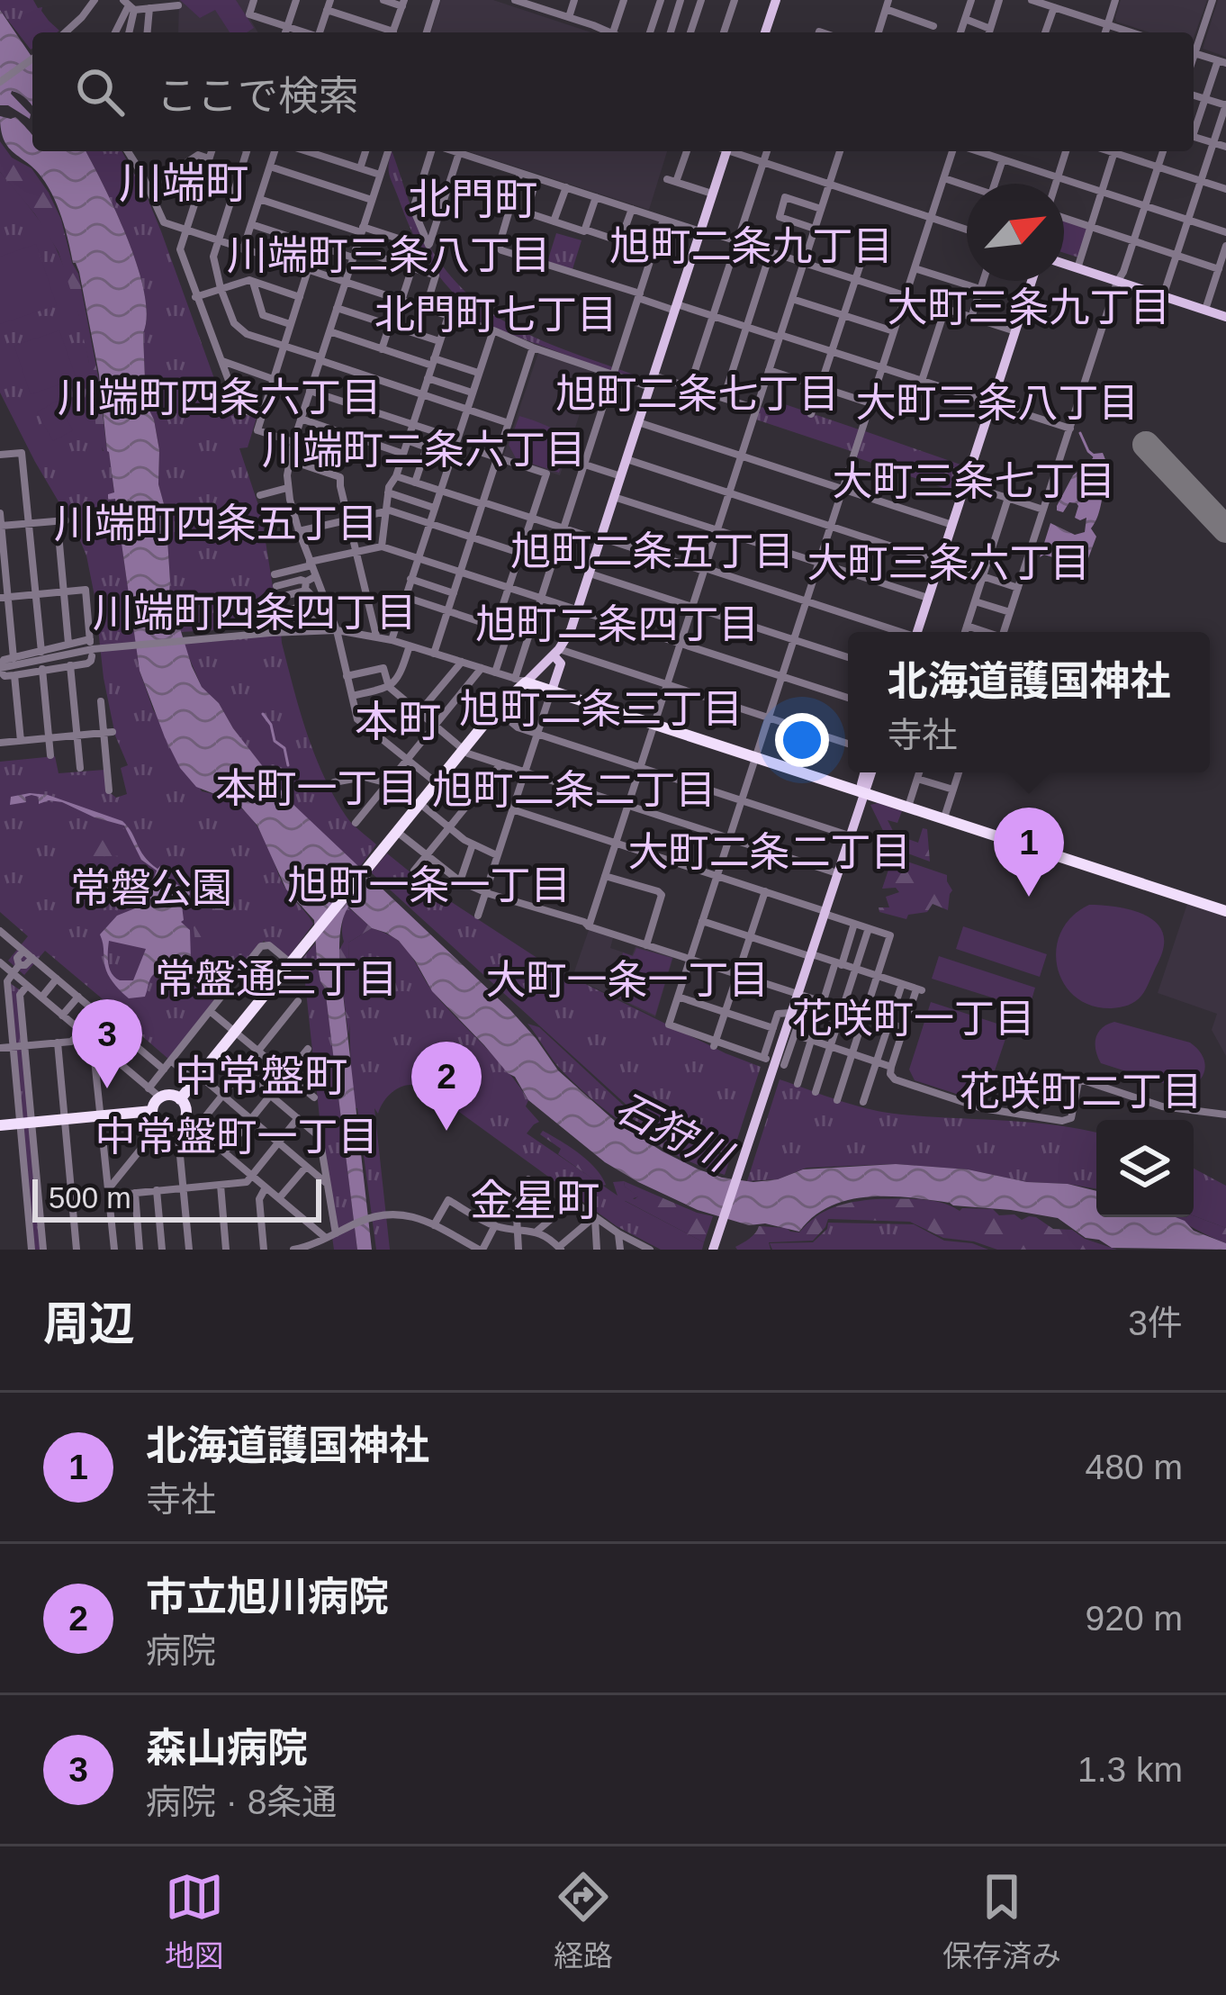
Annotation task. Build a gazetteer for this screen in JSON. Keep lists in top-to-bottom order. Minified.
{"districts":["川端町","北門町","旭町二条九丁目","川端町三条八丁目","大町三条九丁目","北門町七丁目","旭町二条七丁目","川端町四条六丁目","大町三条八丁目","川端町二条六丁目","大町三条七丁目","川端町四条五丁目","旭町二条五丁目","大町三条六丁目","川端町四条四丁目","旭町二条四丁目","旭町二条三丁目","本町","本町一丁目","旭町二条二丁目","大町二条二丁目","旭町一条一丁目","常磐公園","常盤通三丁目","大町一条一丁目","花咲町一丁目","中常盤町","花咲町二丁目","中常盤町一丁目","金星町"],"water":["石狩川"],"scale_bar":"500 m","north":"top right","page":{"search":"ここで検索","popup":["北海道護国神社","寺社"],"pins":["1","3","2"],"scale":"500 m","heading":["周辺","3件"],"list":[{"mark":"1","name":"北海道護国神社","note":"寺社","value":"480 m"},{"mark":"2","name":"市立旭川病院","note":"病院","value":"920 m"},{"mark":"3","name":"森山病院","note":"病院 · 8条通","value":"1.3 km"}],"nav":["地図","経路","保存済み"]}}
